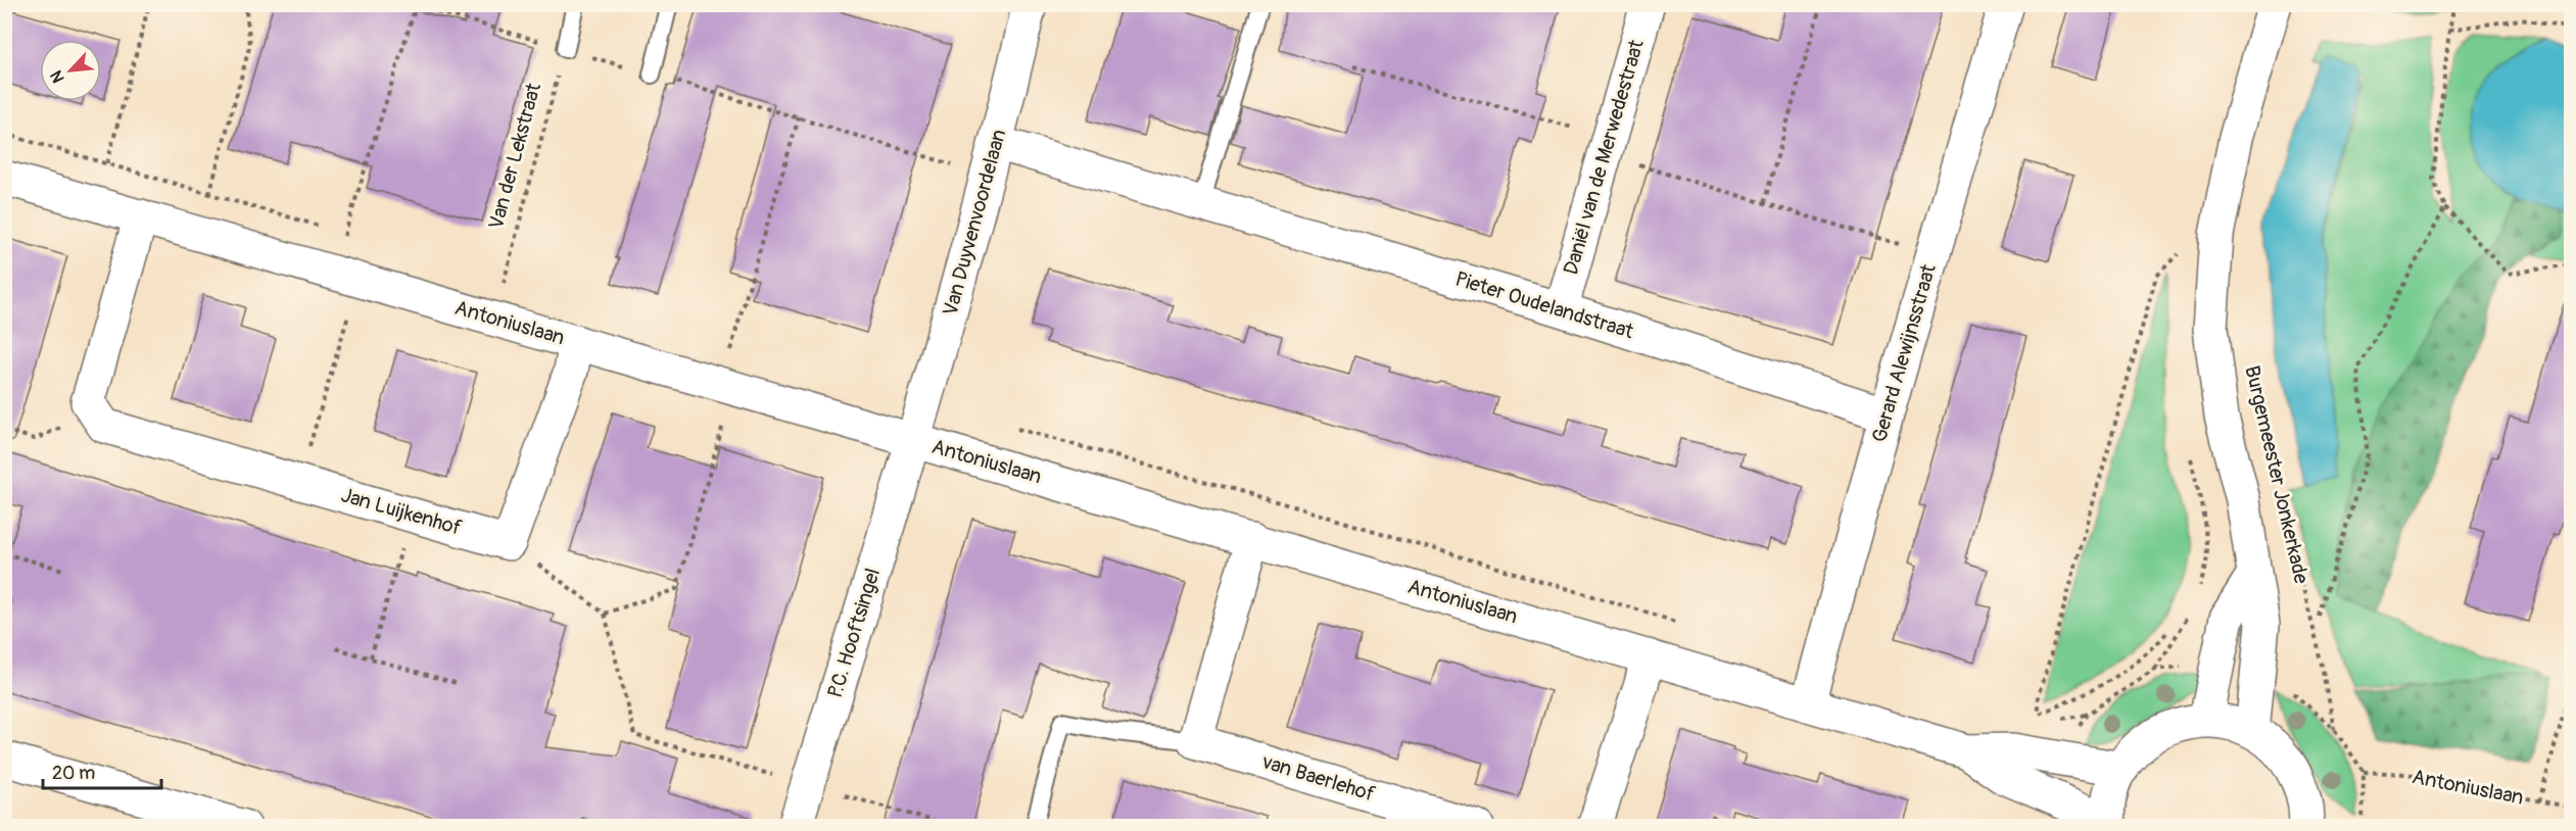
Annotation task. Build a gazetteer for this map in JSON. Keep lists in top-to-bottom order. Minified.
{"streets":{"street":["Daniël van de Merwedestraat","Van Duyvenvoordelaan","Pieter Oudelandstraat","Antoniuslaan","Gerard Alewijnsstraat","Burgemeester Jonkerkade","Jan Luijkenhof","P.C. Hooftsingel","van Baerlehof"],"path":["Van der Lekstraat"]},"crossings":[["Van der Lekstraat","Antoniuslaan"],["Daniël van de Merwedestraat","Pieter Oudelandstraat"],["Van Duyvenvoordelaan","Pieter Oudelandstraat"],["Van Duyvenvoordelaan","Antoniuslaan"],["Van Duyvenvoordelaan","P.C. Hooftsingel"],["Pieter Oudelandstraat","Gerard Alewijnsstraat"],["Antoniuslaan","Gerard Alewijnsstraat"],["Antoniuslaan","P.C. Hooftsingel"]],"scale_bar":"20 m","north":"bottom left"}
